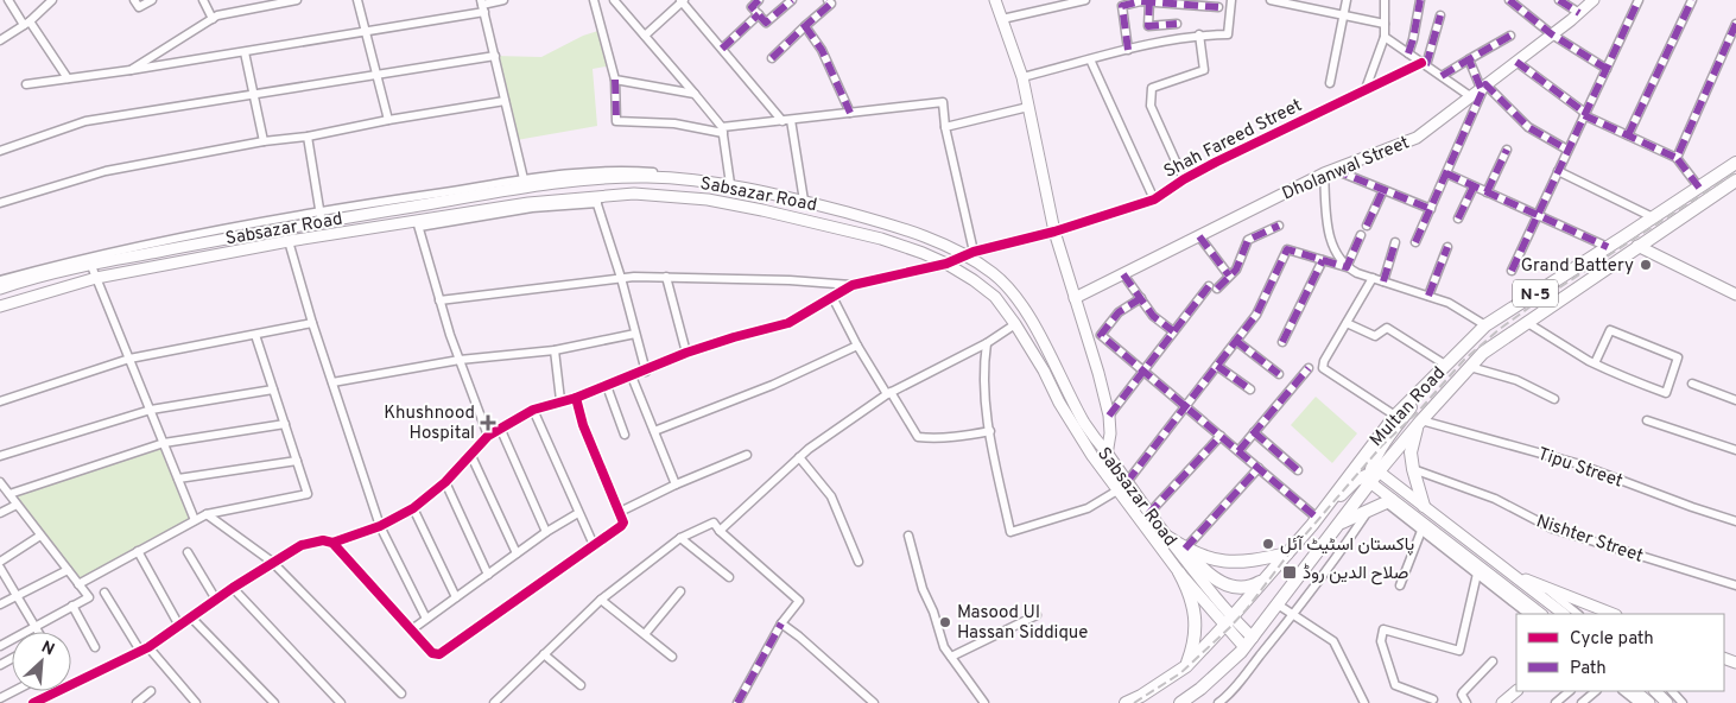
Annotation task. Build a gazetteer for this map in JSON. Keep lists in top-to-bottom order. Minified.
{"streets":{"main road":["Dholanwal Street","Sabsazar Road","N-5","Multan Road"],"street":["Shah Fareed Street","Tipu Street","Nishter Street"]},"crossings":[["Shah Fareed Street","Sabsazar Road"],["Sabsazar Road","Multan Road"],["Multan Road","Tipu Street"]],"places":{"other":["Grand Battery","پاکستان اسٹیٹ آئل","Masood Ul Hassan Siddique"],"health":["Khushnood Hospital"],"transit":["صلاح الدین روڈ"]},"legend":["Cycle path","Path"],"north":"top right"}
